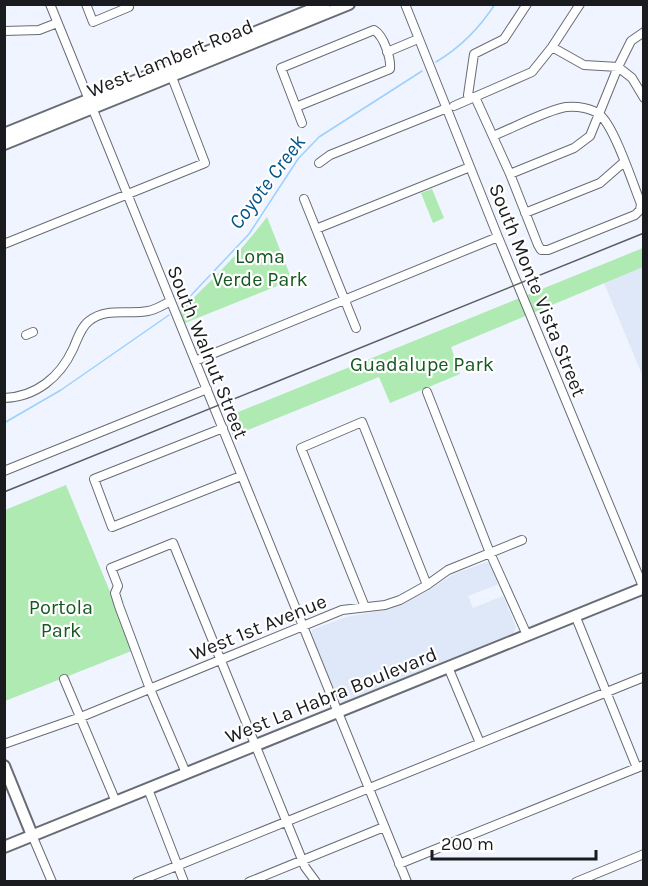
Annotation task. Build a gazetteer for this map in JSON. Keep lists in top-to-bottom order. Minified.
{"streets":{"main road":["West Lambert Road","West La Habra Boulevard"],"street":["South Monte Vista Street","South Walnut Street","West 1st Avenue"]},"crossings":[["West Lambert Road","South Walnut Street"],["South Monte Vista Street","West La Habra Boulevard"],["South Walnut Street","West 1st Avenue"],["South Walnut Street","West La Habra Boulevard"]],"water":["Coyote Creek"],"parks":["Loma Verde Park","Guadalupe Park","Portola Park"],"scale_bar":"200 m"}
